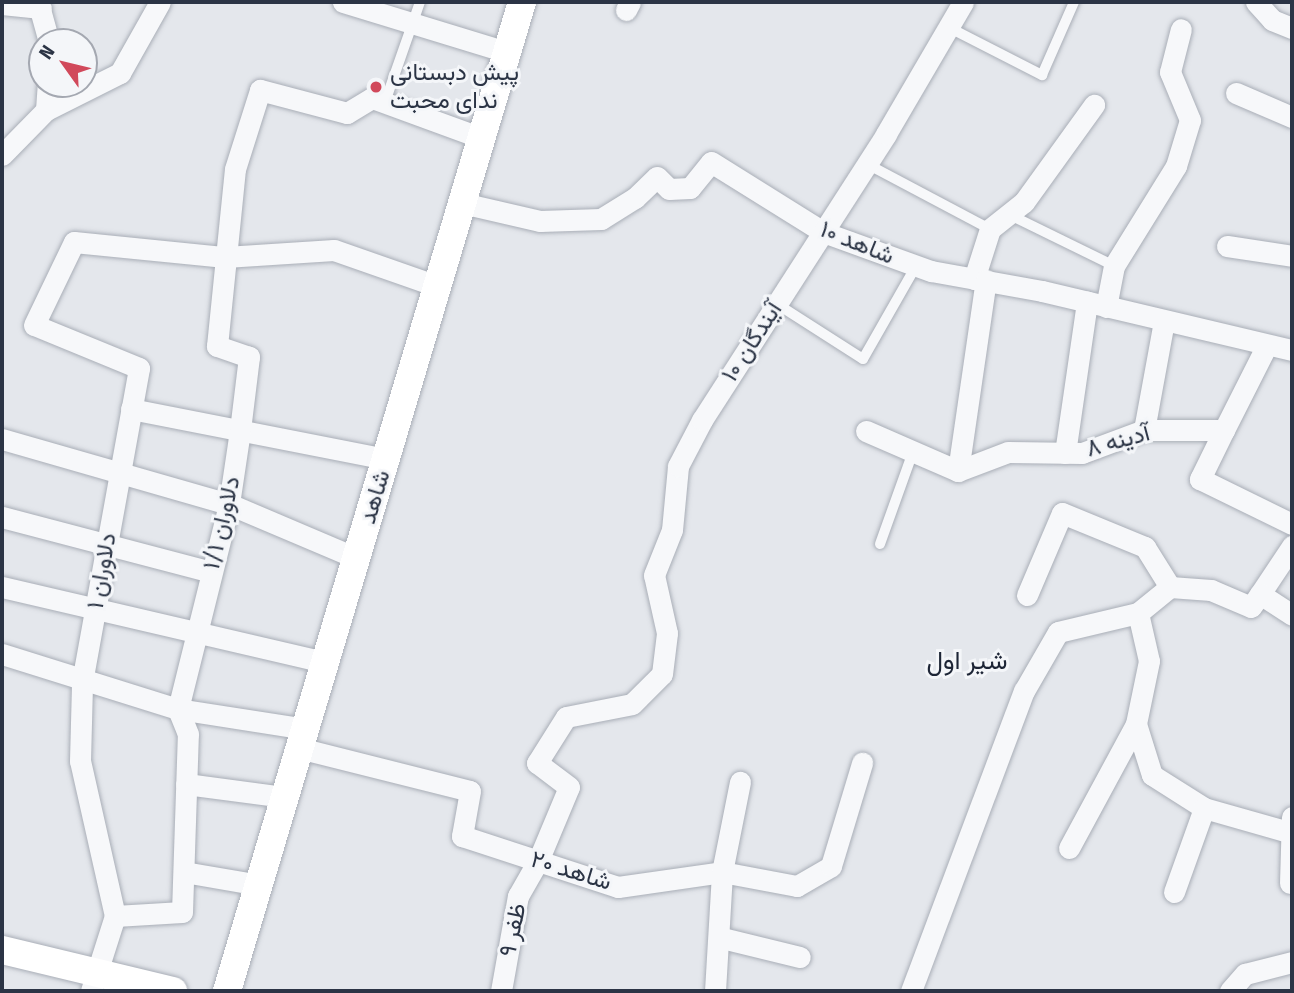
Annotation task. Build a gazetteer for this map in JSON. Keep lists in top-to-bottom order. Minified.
{"streets":{"main road":["شاهد"],"street":["شاهد ۱۰","آیندگان ۱۰","آدینه ۸","دلاوران ۱/۱","دلاوران ۱","شاهد ۲۰","ظفر ۹"]},"crossings":[["شاهد ۱۰","آیندگان ۱۰"],["شاهد ۱۰","شاهد"],["آیندگان ۱۰","ظفر ۹"],["شاهد","شاهد ۲۰"],["دلاوران ۱/۱","دلاوران ۱"],["شاهد ۲۰","ظفر ۹"]],"districts":["شیر اول"],"places":["پیش دبستانی ندای محبت"],"north":"top left"}
